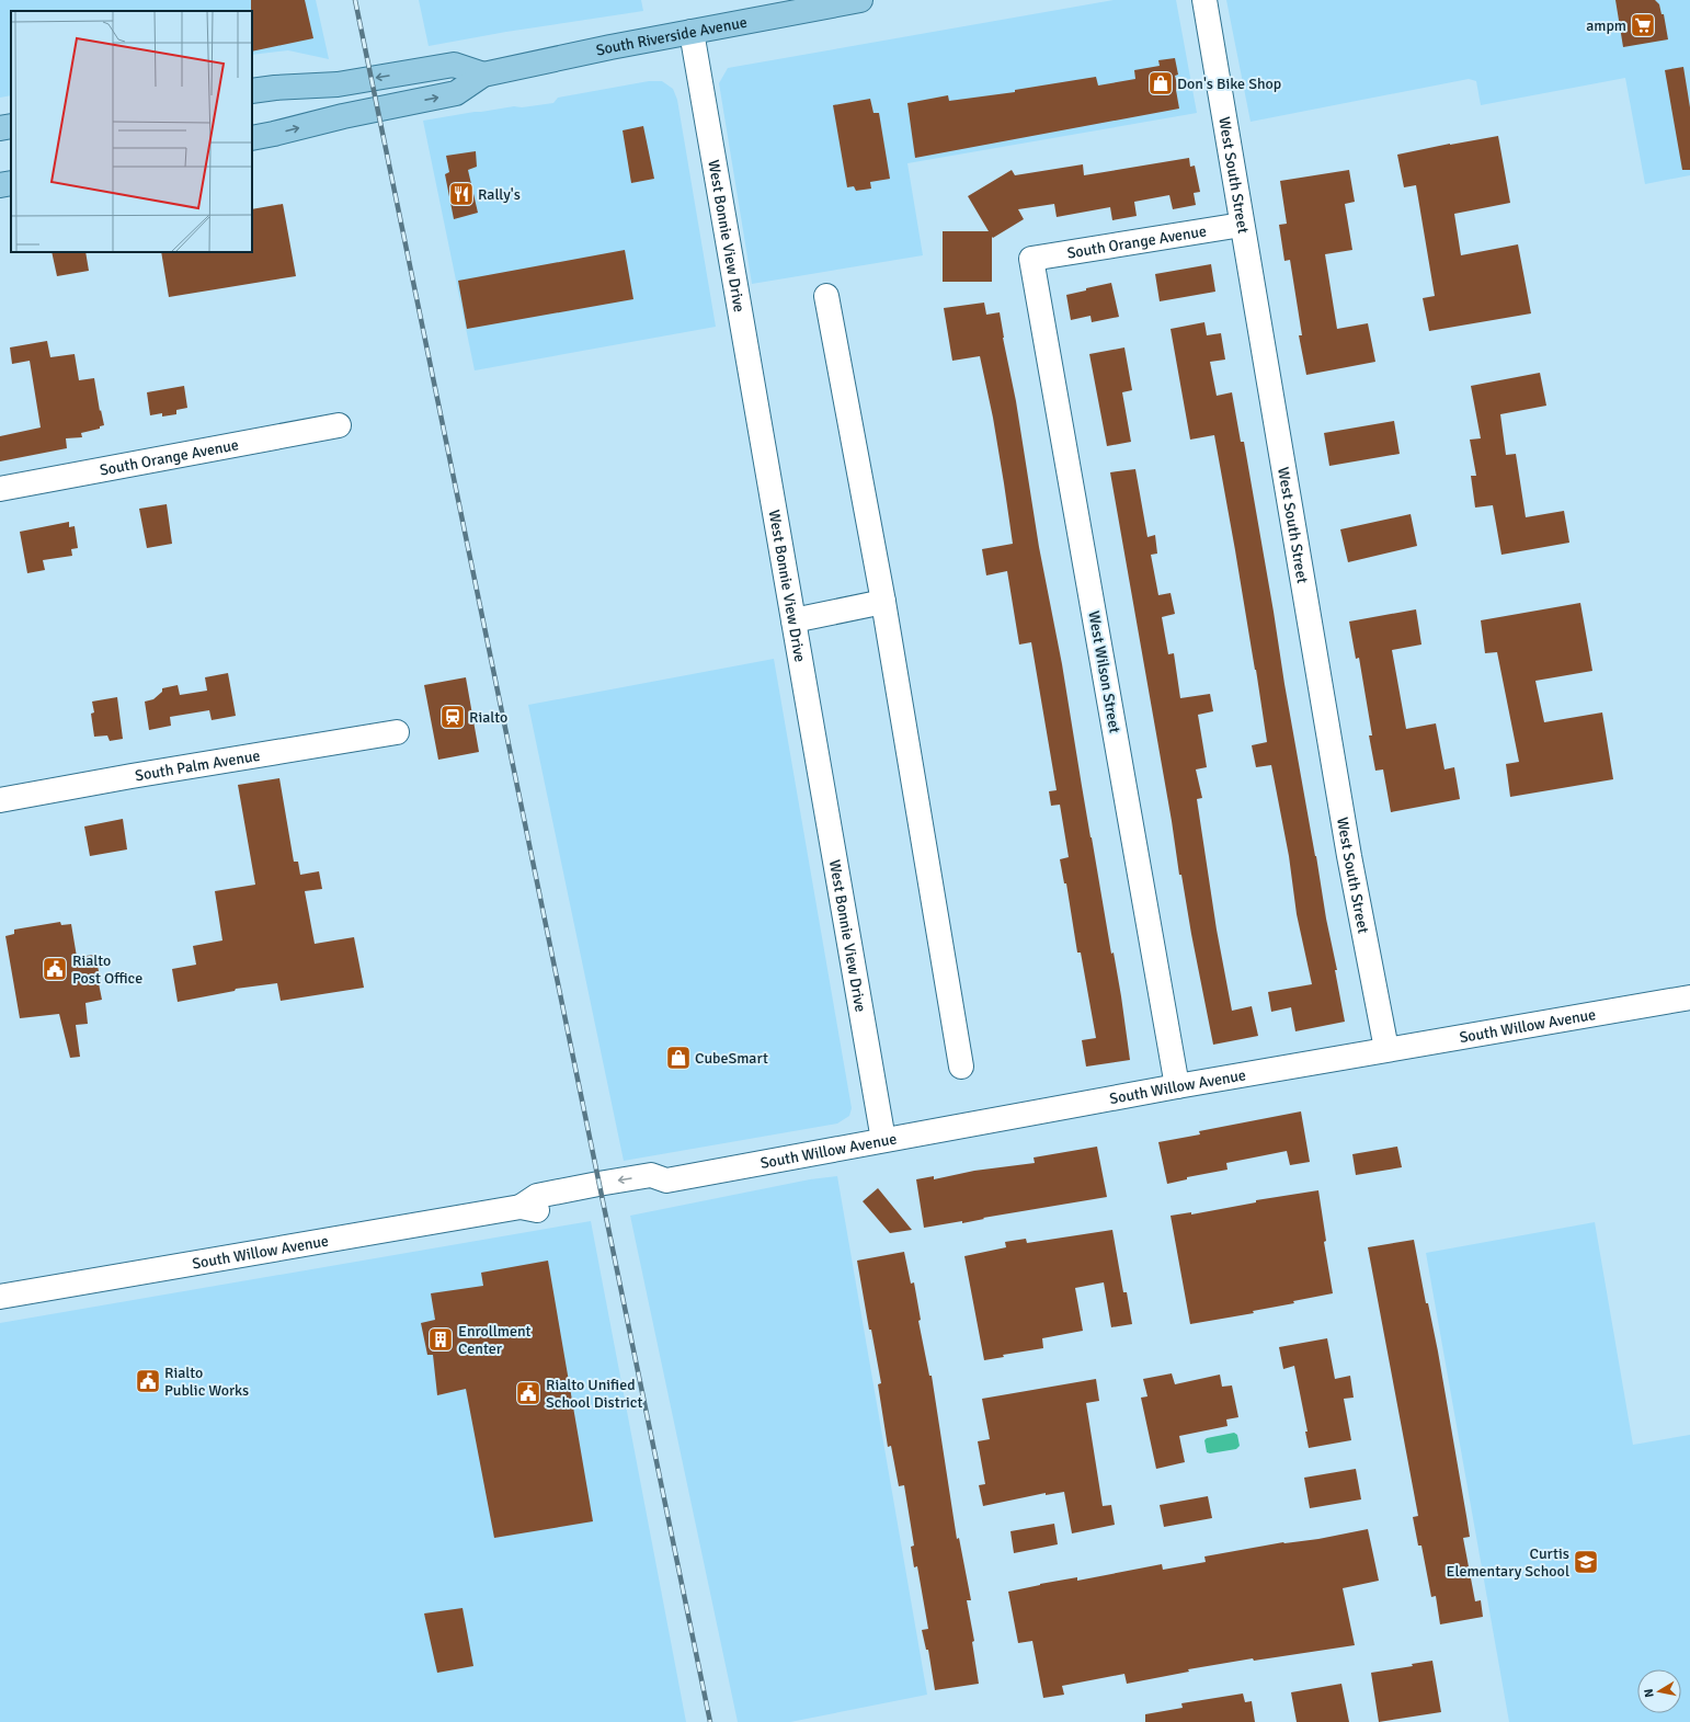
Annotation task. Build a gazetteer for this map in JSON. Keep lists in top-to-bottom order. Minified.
{"streets":{"main road":["South Riverside Avenue"],"street":["West South Street","West Bonnie View Drive","South Orange Avenue","West Wilson Street","South Palm Avenue","South Willow Avenue"]},"crossings":[["South Riverside Avenue","West Bonnie View Drive"],["West South Street","South Orange Avenue"],["West South Street","South Willow Avenue"],["West Bonnie View Drive","South Willow Avenue"],["South Orange Avenue","West Wilson Street"],["West Wilson Street","South Willow Avenue"]],"places":{"supermarket":["ampm"],"shop":["Don's Bike Shop","CubeSmart"],"restaurant":["Rally's"],"station":["Rialto"],"public building":["Rialto Post Office","Rialto Public Works","Rialto Unified School District"],"building":["Enrollment Center"],"school or university":["Curtis Elementary School"]},"north":"left"}
